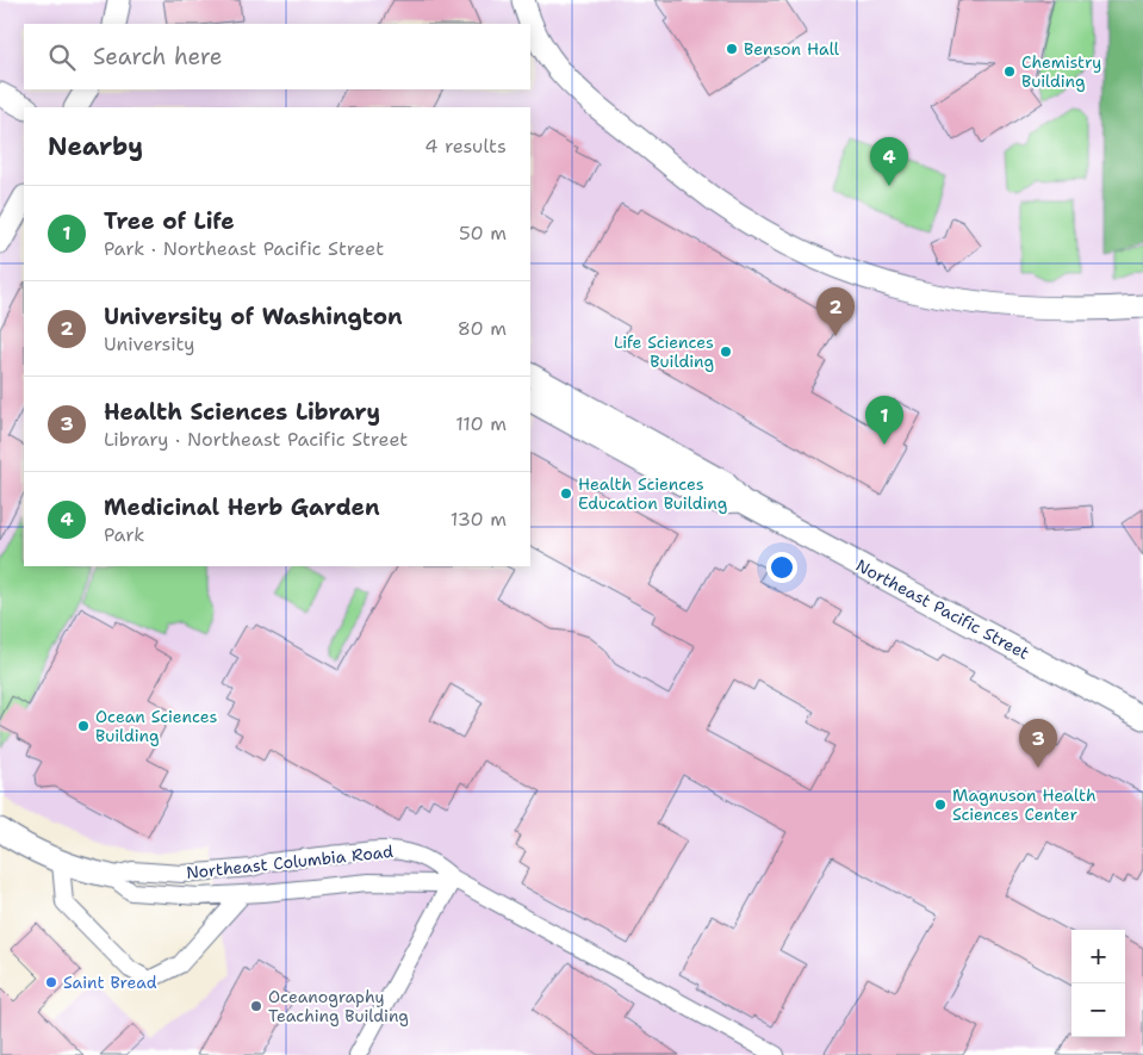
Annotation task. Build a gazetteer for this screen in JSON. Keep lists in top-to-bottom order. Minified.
{"streets":{"main road":["Northeast Pacific Street"],"street":["Northeast Columbia Road"]},"places":["Benson Hall","Chemistry Building","Life Sciences Building","Health Sciences Education Building","Ocean Sciences Building","Magnuson Health Sciences Center","Saint Bread","Oceanography Teaching Building"],"page":{"search":"Search here","heading":["Nearby","4 results"],"pins":["4","2","1","3"],"list":[{"mark":"1","name":"Tree of Life","note":"Park · Northeast Pacific Street","value":"50 m"},{"mark":"2","name":"University of Washington","note":"University","value":"80 m"},{"mark":"3","name":"Health Sciences Library","note":"Library · Northeast Pacific Street","value":"110 m"},{"mark":"4","name":"Medicinal Herb Garden","note":"Park","value":"130 m"}],"map_buttons":["+","−"]}}
